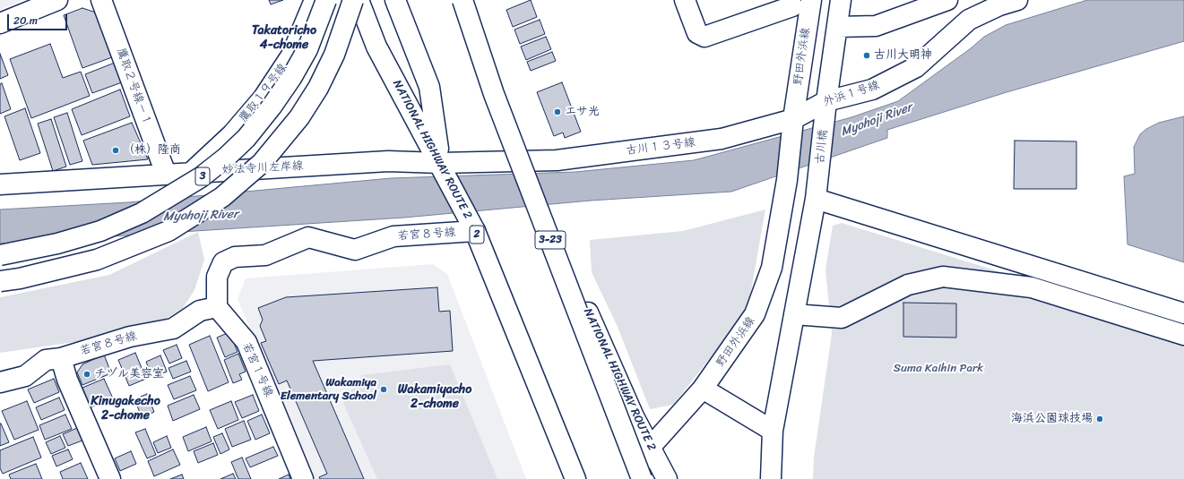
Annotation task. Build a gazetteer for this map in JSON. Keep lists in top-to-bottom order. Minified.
{"streets":{"main road":["野田外浜線","鷹取２号線－１","鷹取１９号線","外浜１号線","古川１３号線","古川橋","NATIONAL HIGHWAY ROUTE 2","妙法寺川左岸線","3","若宮８号線","2","3-23","若宮１号線"]},"crossings":[["野田外浜線","外浜１号線"],["野田外浜線","古川１３号線"],["野田外浜線","NATIONAL HIGHWAY ROUTE 2"],["鷹取２号線－１","妙法寺川左岸線"],["鷹取１９号線","妙法寺川左岸線"],["外浜１号線","古川１３号線"],["外浜１号線","古川橋"],["古川１３号線","NATIONAL HIGHWAY ROUTE 2"],["古川１３号線","妙法寺川左岸線"],["NATIONAL HIGHWAY ROUTE 2","妙法寺川左岸線"],["NATIONAL HIGHWAY ROUTE 2","若宮８号線"],["NATIONAL HIGHWAY ROUTE 2","3-23"],["若宮８号線","若宮１号線"]],"districts":["Takatoricho 4-chome","Wakamiyacho 2-chome","Kinugakecho 2-chome"],"water":["Myohoji River"],"parks":["Suma Kaihin Park"],"places":["古川大明神","エサ光","（株）隆商","チヅル美容室","Wakamiya Elementary School","海浜公園球技場"],"scale_bar":"20 m"}
